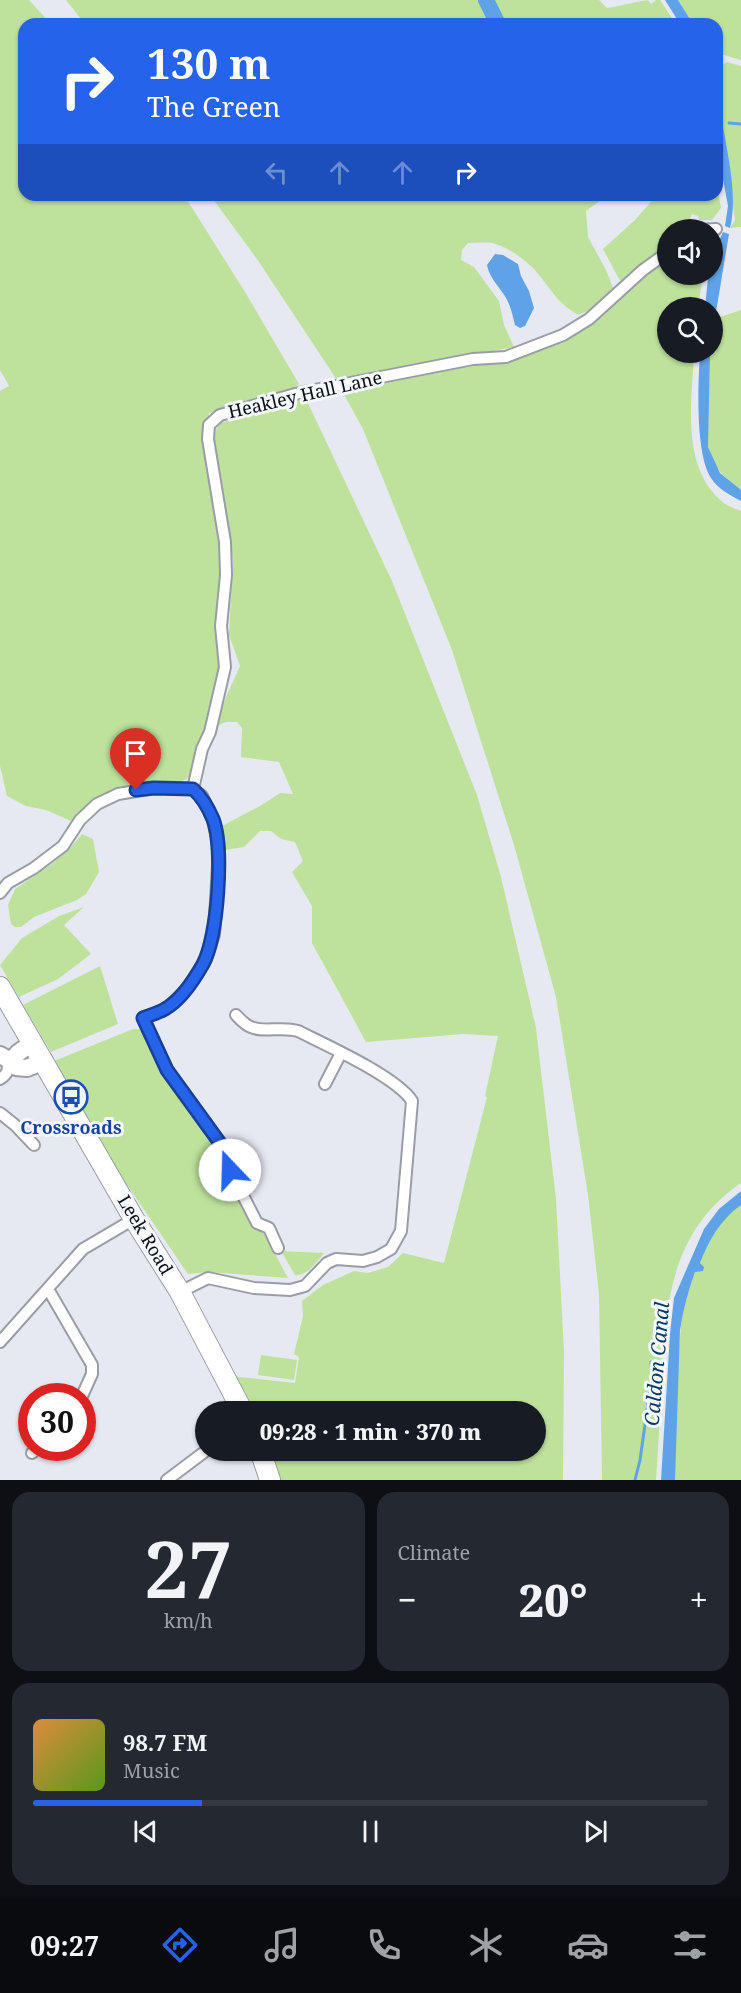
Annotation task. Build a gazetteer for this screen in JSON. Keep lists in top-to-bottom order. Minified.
{"streets":{"highway":["Leek Road"],"street":["Heakley Hall Lane"]},"water":["Caldon Canal"],"places":{"bus stop":["Crossroads"]},"page":{"turn":["130 m","The Green"],"limit":"30","trip":"09:28 · 1 min · 370 m","tile":[["27","km/h"],"Climate"],"heat":["−","20°","+"],"song":["98.7 FM","Music"],"tabs":"09:27"}}
